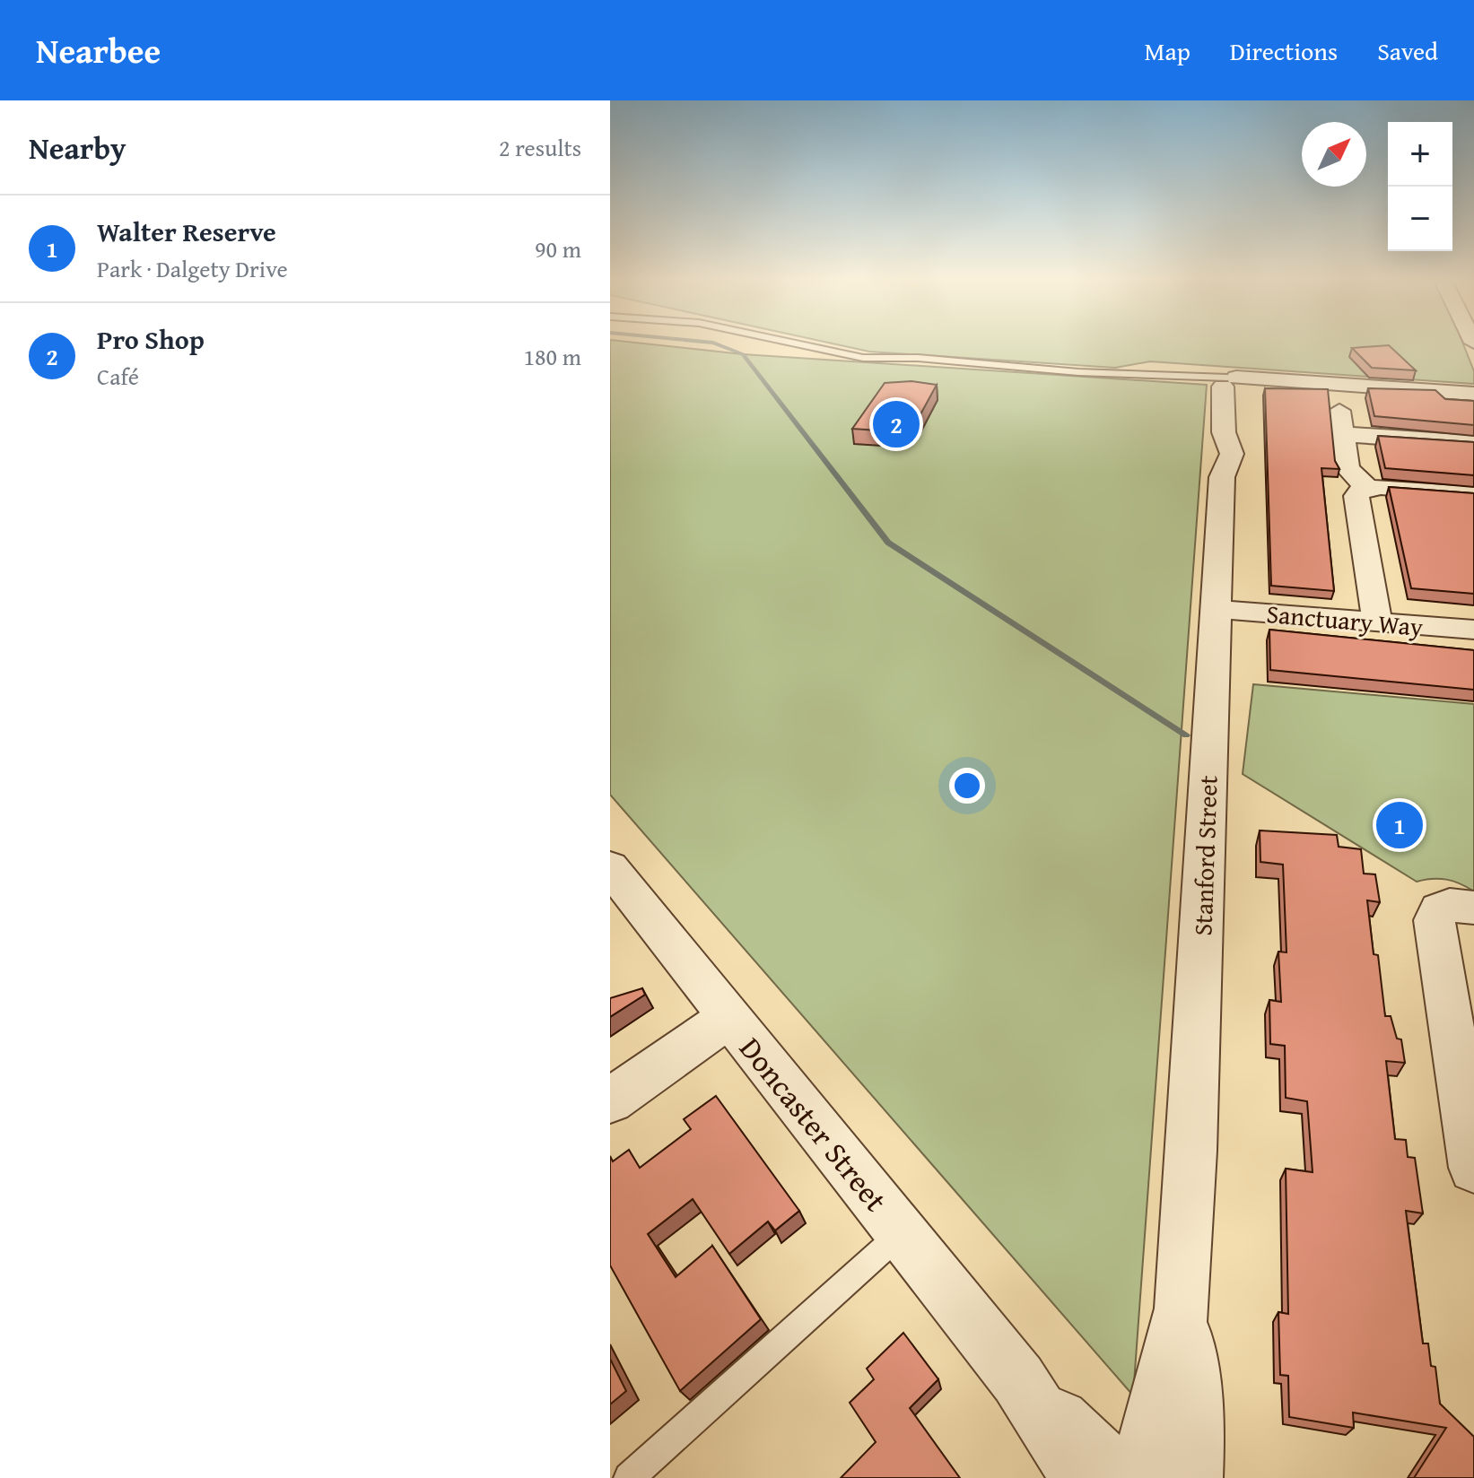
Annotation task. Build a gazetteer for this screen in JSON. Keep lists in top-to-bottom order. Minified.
{"streets":{"street":["Sanctuary Way","Stanford Street","Doncaster Street"]},"crossings":[["Sanctuary Way","Stanford Street"]],"north":"top right","page":{"header":"Nearbee","nav":["Map","Directions","Saved"],"heading":["Nearby","2 results"],"map_buttons":["+","−"],"list":[{"mark":"1","name":"Walter Reserve","note":"Park · Dalgety Drive","value":"90 m"},{"mark":"2","name":"Pro Shop","note":"Café","value":"180 m"}],"pins":["2","1"]}}
